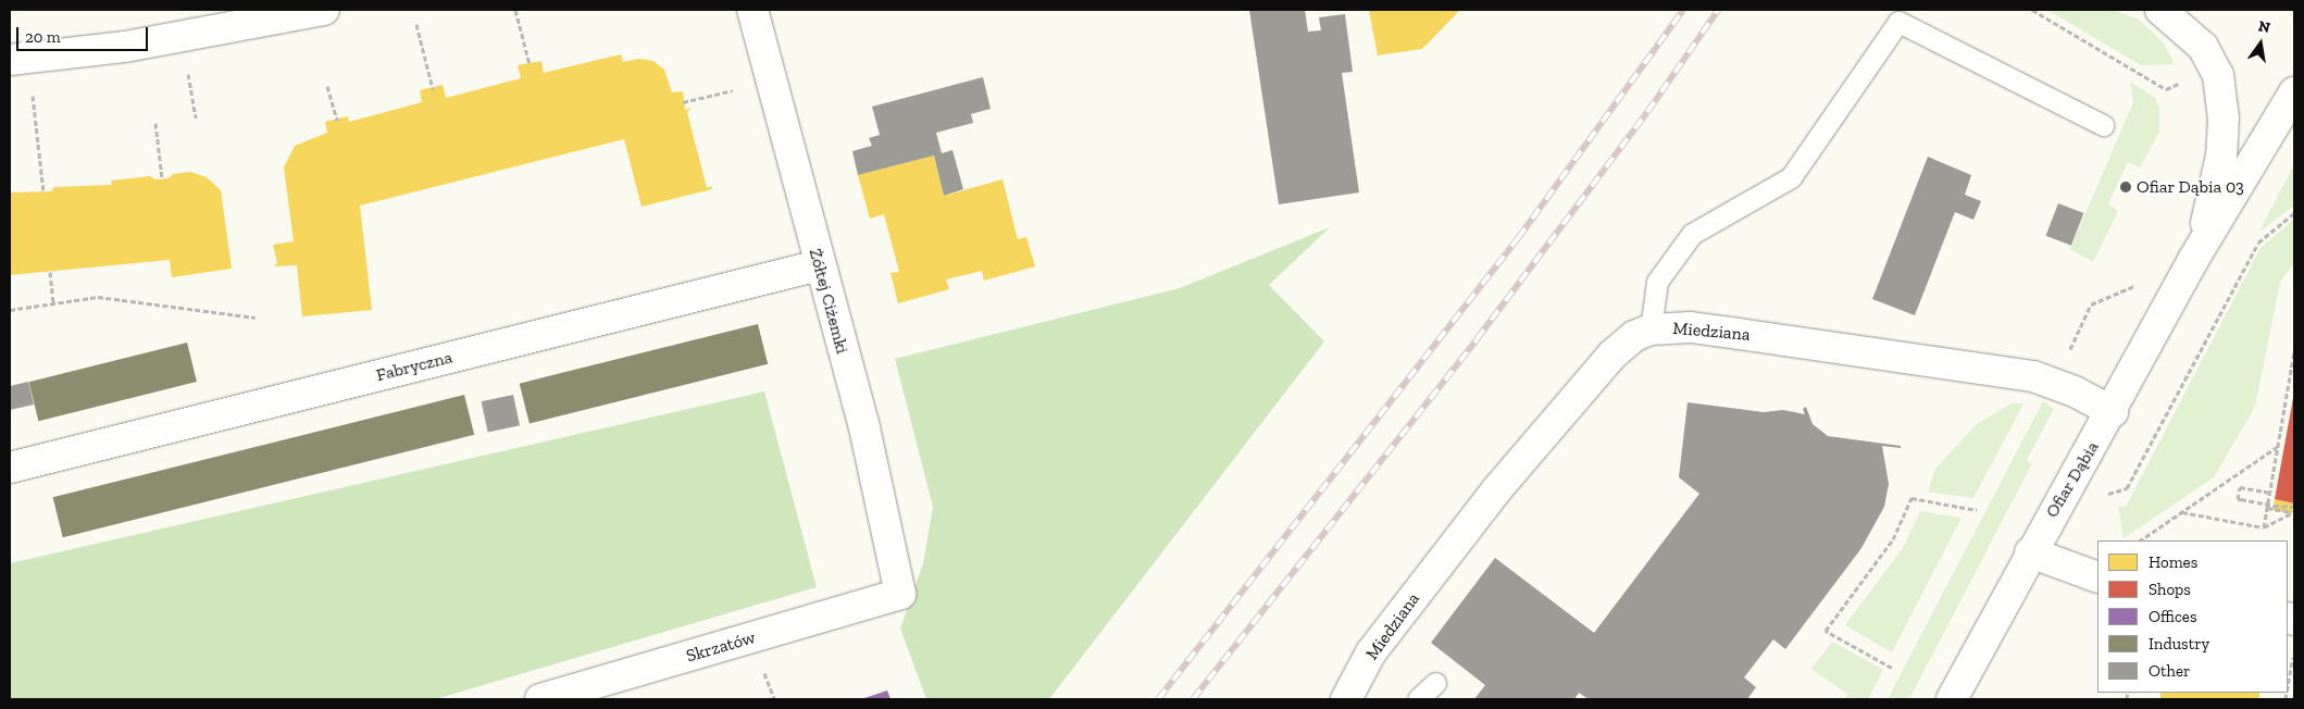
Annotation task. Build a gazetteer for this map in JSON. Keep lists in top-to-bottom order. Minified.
{"streets":{"street":["Żółtej Ciżemki","Miedziana","Fabryczna","Ofiar Dąbia","Skrzatów"]},"crossings":[["Żółtej Ciżemki","Fabryczna"],["Żółtej Ciżemki","Skrzatów"],["Miedziana","Ofiar Dąbia"]],"places":["Ofiar Dąbia 03"],"legend":["Homes","Shops","Offices","Industry","Other"],"scale_bar":"20 m","north":"top"}
